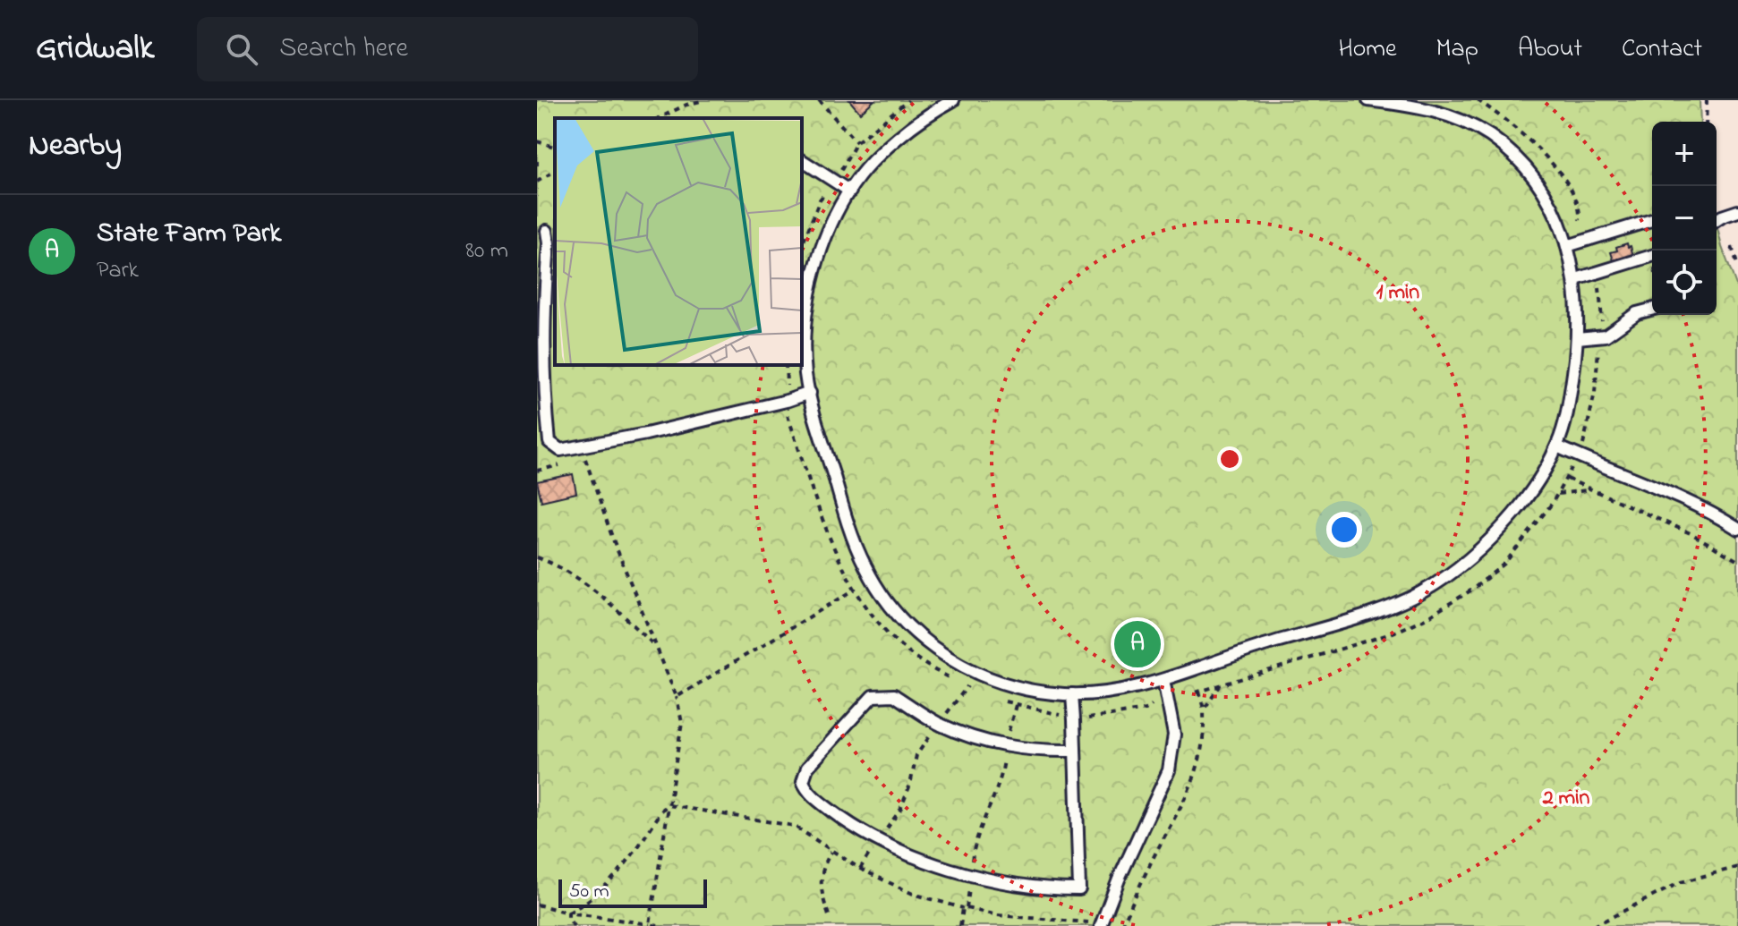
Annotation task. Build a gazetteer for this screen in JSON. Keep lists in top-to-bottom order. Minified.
{"scale_bar":"50 m","page":{"header":"Gridwalk","search":"Search here","nav":["Home","Map","About","Contact"],"heading":"Nearby","map_buttons":["+","−"],"list":[{"mark":"A","name":"State Farm Park","note":"Park","value":"80 m"}],"pins":"A","scale":"50 m"},"rings":["1 min","2 min"]}
